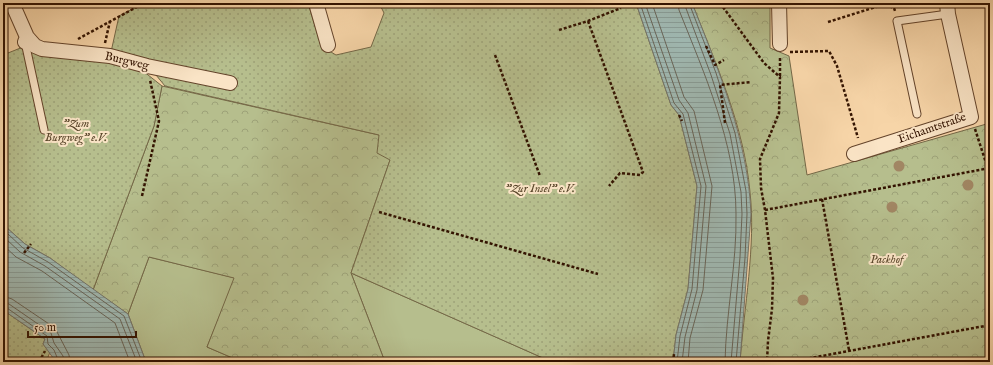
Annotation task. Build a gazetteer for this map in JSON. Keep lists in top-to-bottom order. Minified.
{"streets":{"street":["Burgweg","Eichamtstraße"]},"parks":["\"Zum Burgweg\" e.V.","\"Zur Insel\" e.V.","Packhof"],"scale_bar":"50 m"}
